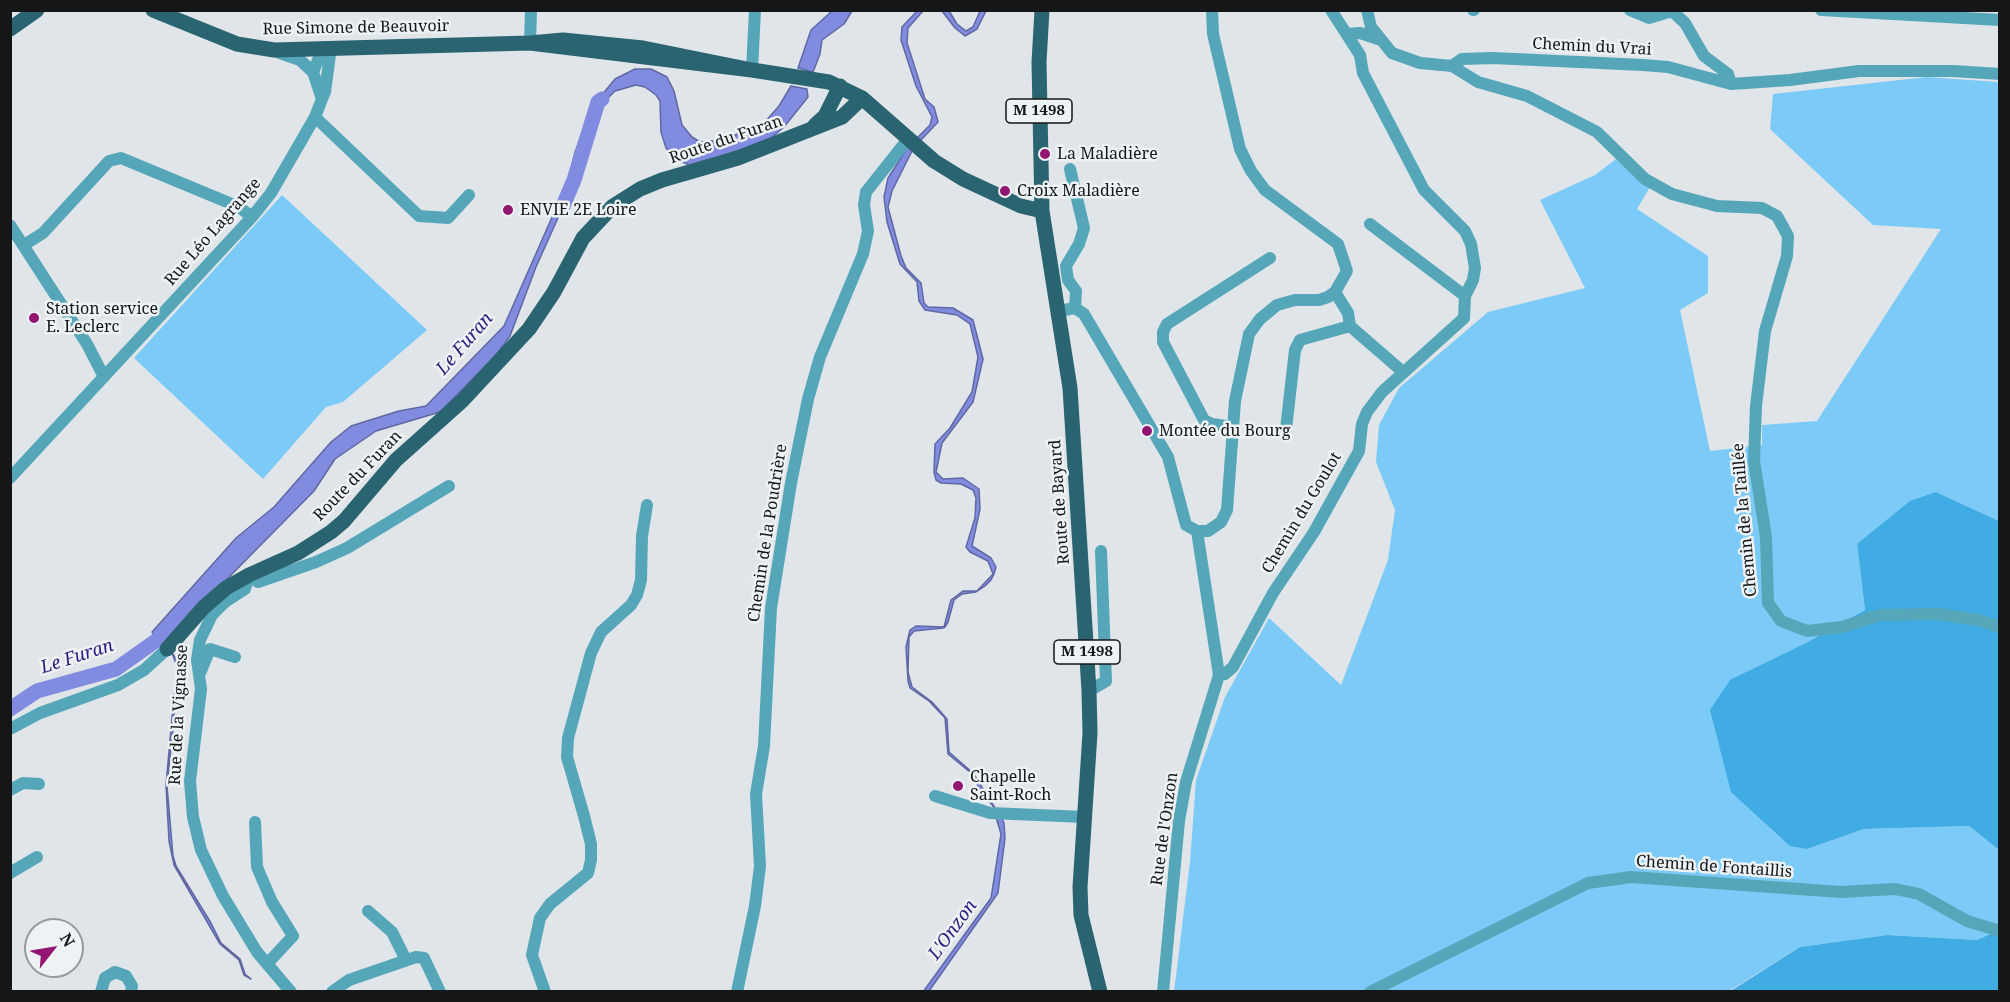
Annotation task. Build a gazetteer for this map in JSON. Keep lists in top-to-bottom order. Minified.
{"streets":{"main road":["Rue Simone de Beauvoir","M 1498","Route du Furan","Route de Bayard"],"street":["Chemin du Vrai","Rue Léo Lagrange","Chemin du Goulot","Chemin de la Taillée","Chemin de la Poudrière","Rue de la Vignasse","Rue de l'Onzon","Chemin de Fontaillis"]},"crossings":[["Rue Simone de Beauvoir","Route du Furan"],["Rue Simone de Beauvoir","Rue Léo Lagrange"],["Rue Simone de Beauvoir","Route de Bayard"],["Rue Simone de Beauvoir","Chemin de la Poudrière"],["Chemin du Vrai","Chemin de la Taillée"],["Route du Furan","Rue de la Vignasse"],["Chemin du Goulot","Rue de l'Onzon"]],"water":["Le Furan","L'Onzon"],"places":["La Maladière","Croix Maladière","ENVIE 2E Loire","Station service E. Leclerc","Montée du Bourg","Chapelle Saint-Roch"],"north":"top right"}
